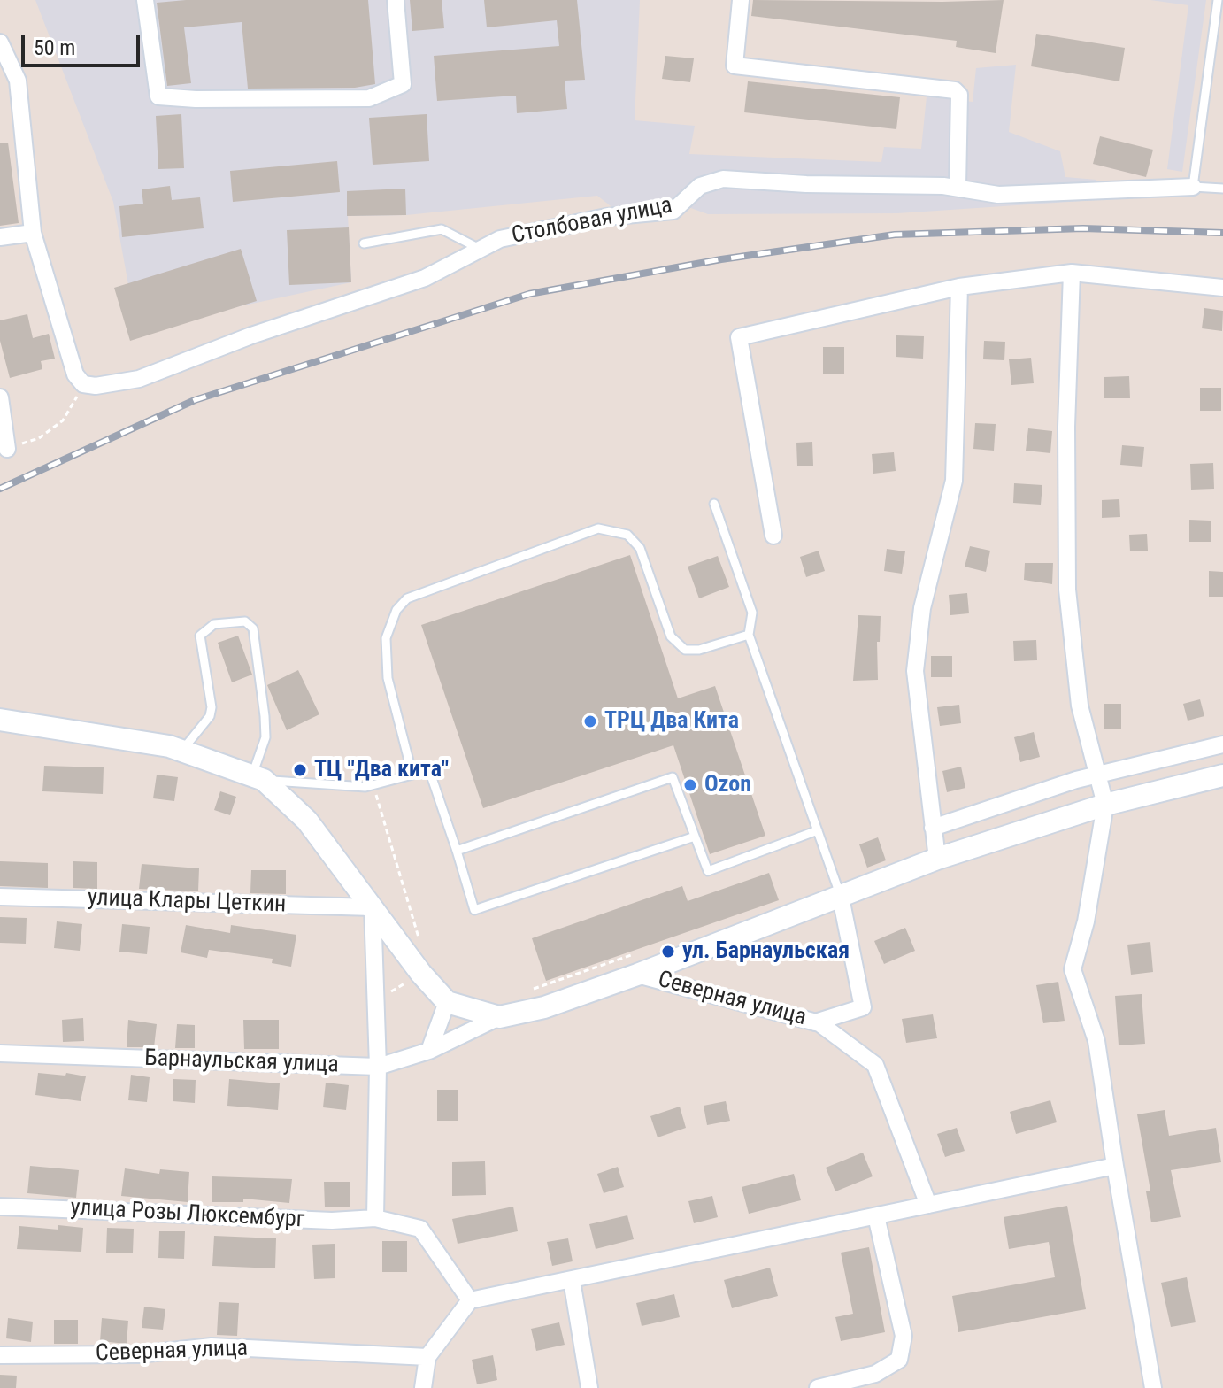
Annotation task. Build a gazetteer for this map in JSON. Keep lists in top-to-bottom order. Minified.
{"streets":{"street":["Столбовая улица","улица Клары Цеткин","Северная улица","Барнаульская улица","улица Розы Люксембург"]},"places":["ТРЦ Два Кита","ТЦ \"Два кита\"","Ozon","ул. Барнаульская"],"scale_bar":"50 m"}
